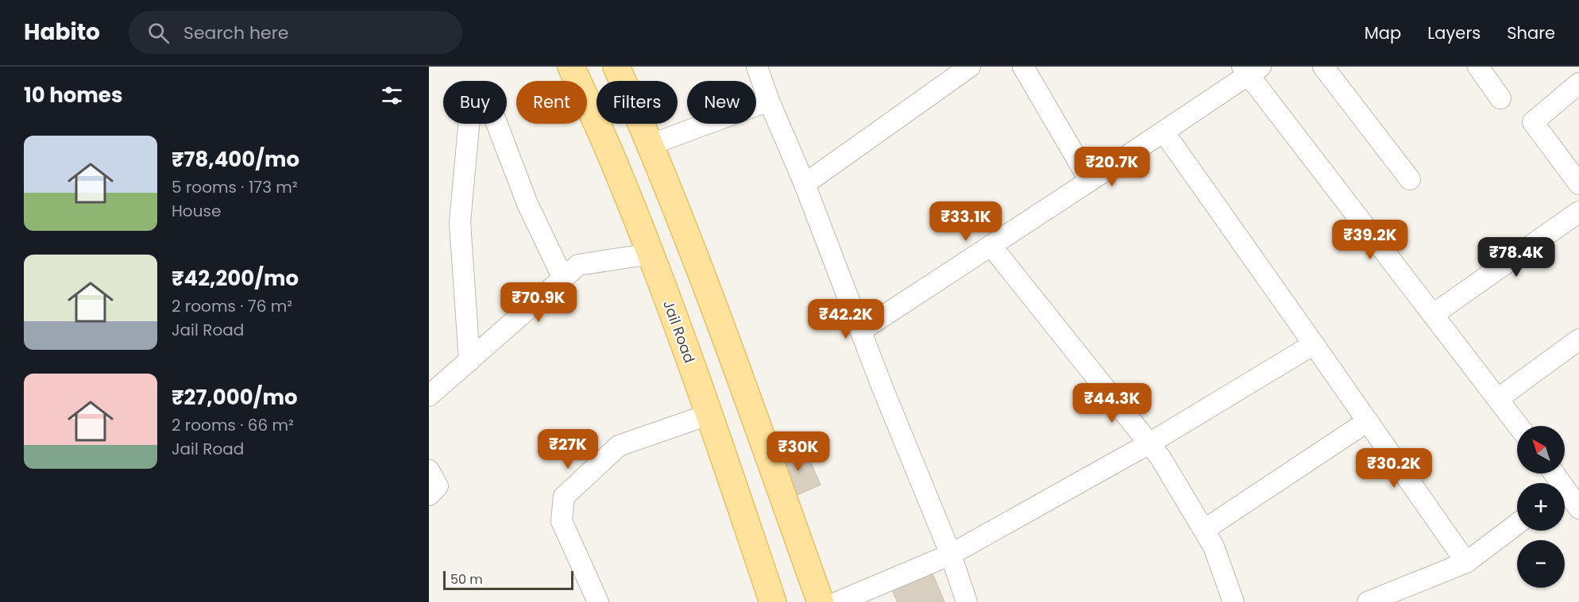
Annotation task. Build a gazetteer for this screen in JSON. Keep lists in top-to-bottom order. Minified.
{"streets":{"main road":["Jail Road"]},"scale_bar":"50 m","north":"top left","page":{"header":"Habito","search":"Search here","nav":["Map","Layers","Share"],"heading":"10 homes","chip":["Buy","Rent","Filters","New"],"list":[{"name":"₹78,400/mo","note":"5 rooms · 173 m² · House"},{"name":"₹42,200/mo","note":"2 rooms · 76 m² · Jail Road"},{"name":"₹27,000/mo","note":"2 rooms · 66 m² · Jail Road"}],"price":["₹20.7K","₹33.1K","₹39.2K","₹78.4K","₹70.9K","₹42.2K","₹44.3K","₹27K","₹30K","₹30.2K"],"map_buttons":["+","−"],"scale":"50 m"}}
